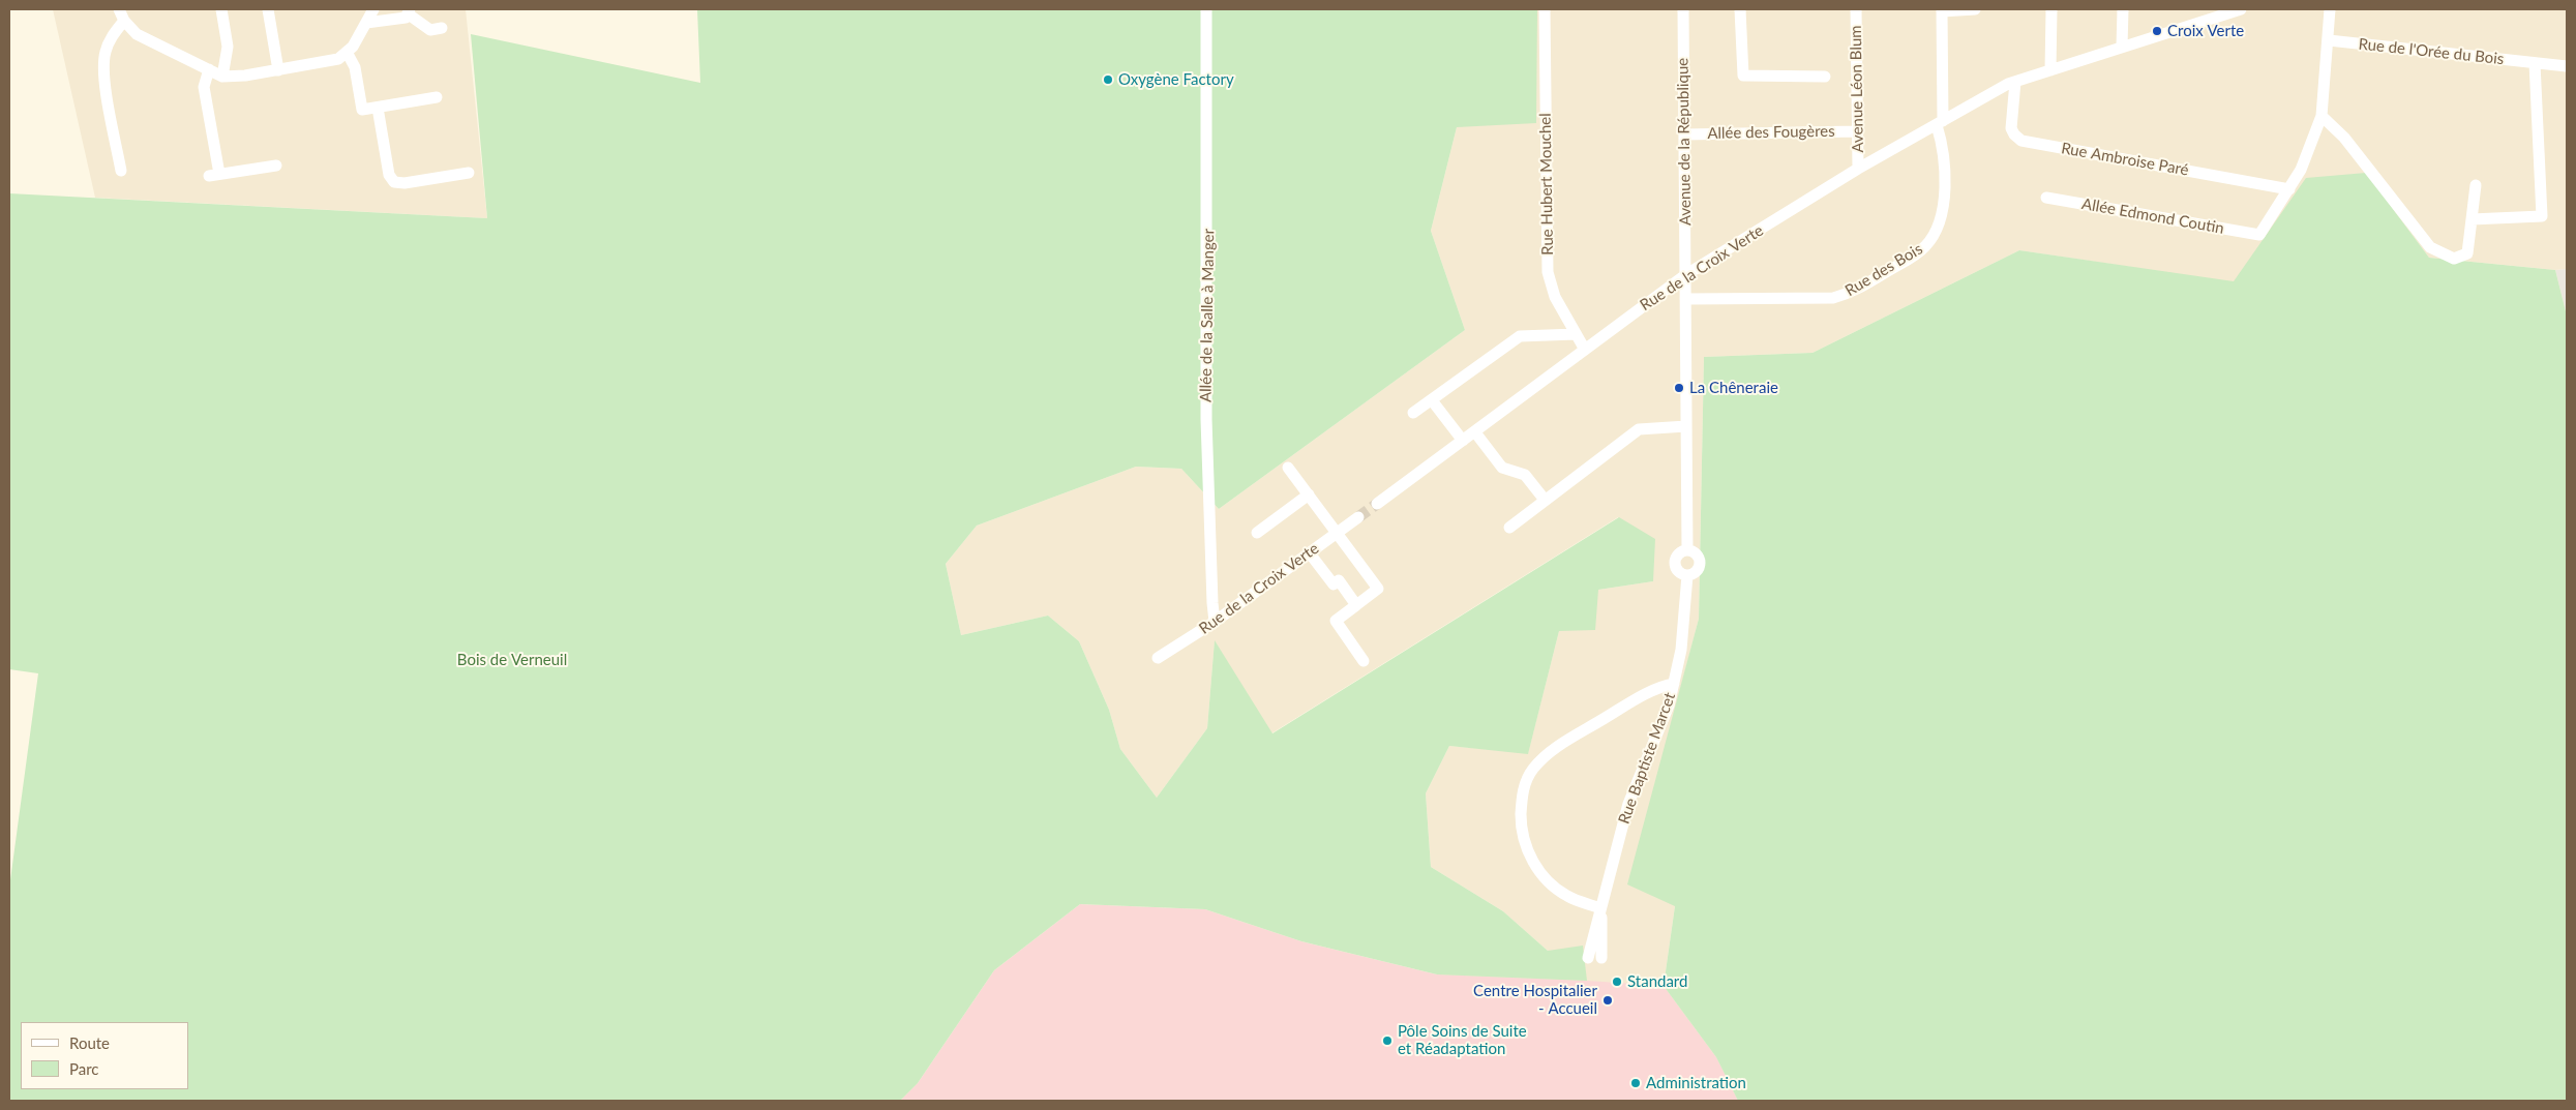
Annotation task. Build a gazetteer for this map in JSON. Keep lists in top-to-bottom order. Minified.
{"streets":{"street":["Rue de l'Orée du Bois","Avenue Léon Blum","Allée des Fougères","Avenue de la République","Rue Ambroise Paré","Rue Hubert Mouchel","Allée Edmond Coutin","Rue de la Croix Verte","Rue des Bois","Allée de la Salle à Manger","Rue Baptiste Marcet"]},"crossings":[["Avenue Léon Blum","Allée des Fougères"],["Avenue Léon Blum","Rue de la Croix Verte"],["Allée des Fougères","Avenue de la République"],["Avenue de la République","Rue de la Croix Verte"],["Avenue de la République","Rue Baptiste Marcet"],["Rue Ambroise Paré","Allée Edmond Coutin"],["Rue Ambroise Paré","Rue de la Croix Verte"],["Rue Hubert Mouchel","Rue de la Croix Verte"],["Rue de la Croix Verte","Rue des Bois"],["Rue de la Croix Verte","Allée de la Salle à Manger"],["Rue de la Croix Verte","Rue Baptiste Marcet"],["Rue des Bois","Rue Baptiste Marcet"]],"parks":["Bois de Verneuil"],"places":["Croix Verte","Oxygène Factory","La Chêneraie","Standard","Centre Hospitalier - Accueil","Pôle Soins de Suite et Réadaptation","Administration"],"legend":["Route","Parc"]}
